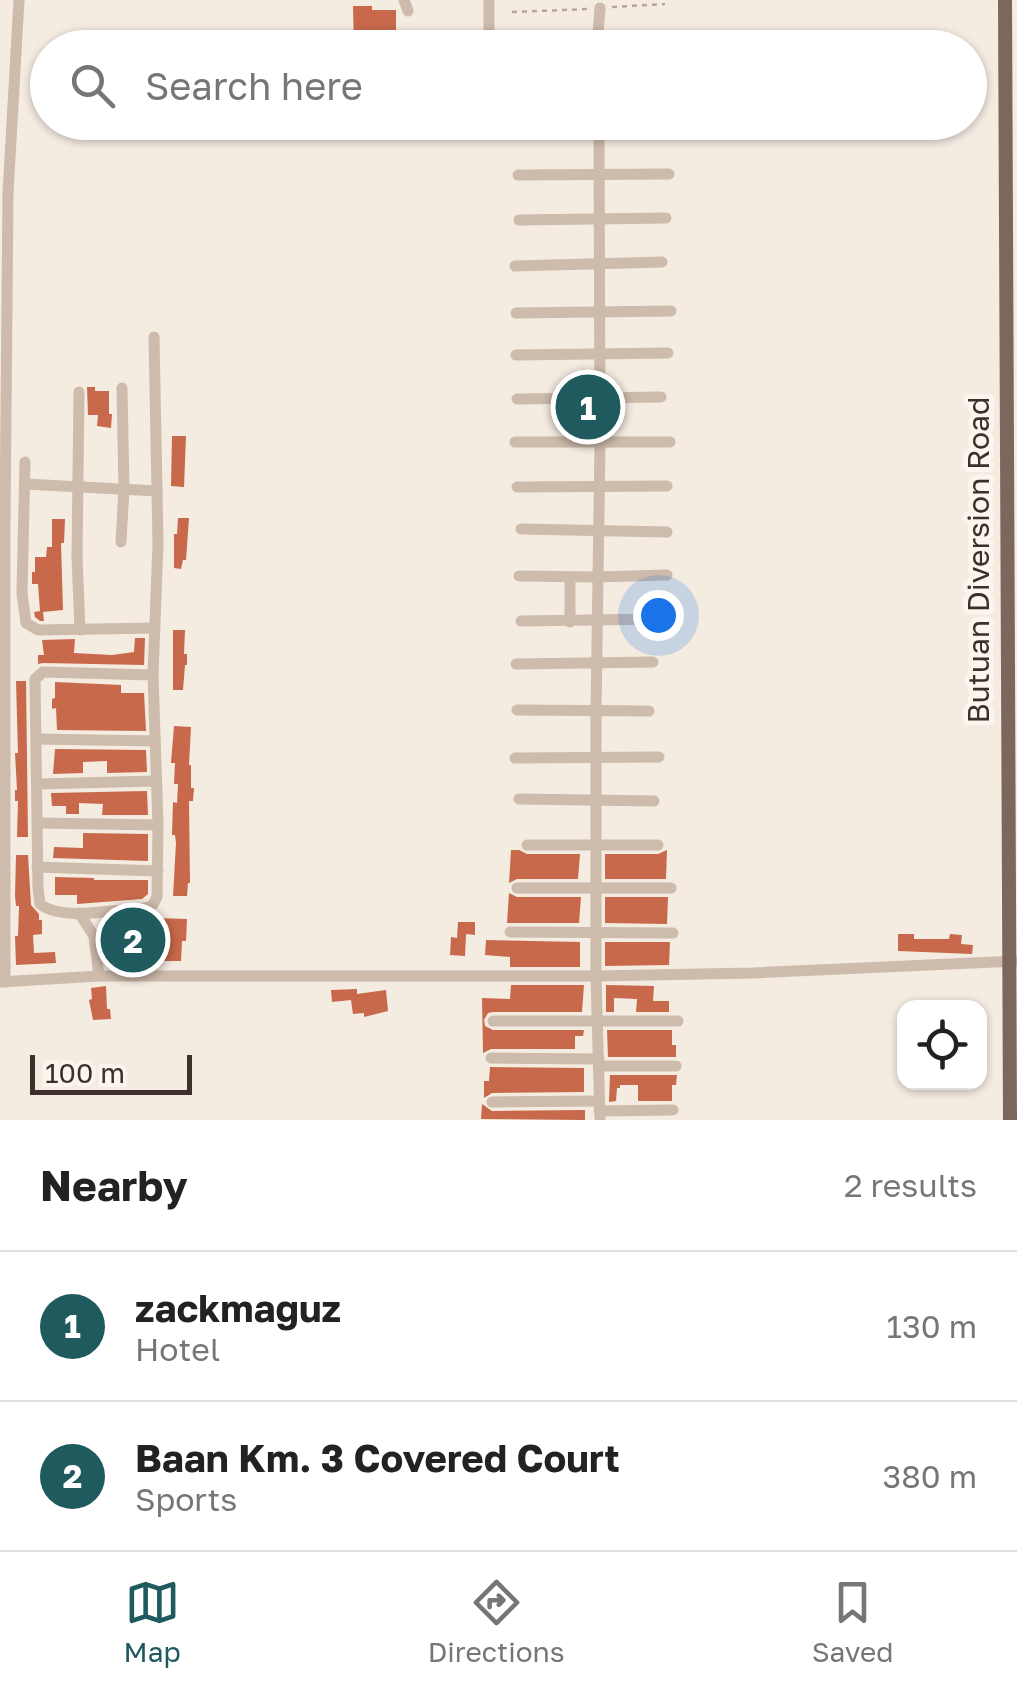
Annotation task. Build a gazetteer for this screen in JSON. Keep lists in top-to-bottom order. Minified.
{"streets":{"main road":["Butuan Diversion Road"]},"scale_bar":"100 m","page":{"search":"Search here","pins":["1","2"],"scale":"100 m","heading":["Nearby","2 results"],"list":[{"mark":"1","name":"zackmaguz","note":"Hotel","value":"130 m"},{"mark":"2","name":"Baan Km. 3 Covered Court","note":"Sports","value":"380 m"}],"nav":["Map","Directions","Saved"]}}
